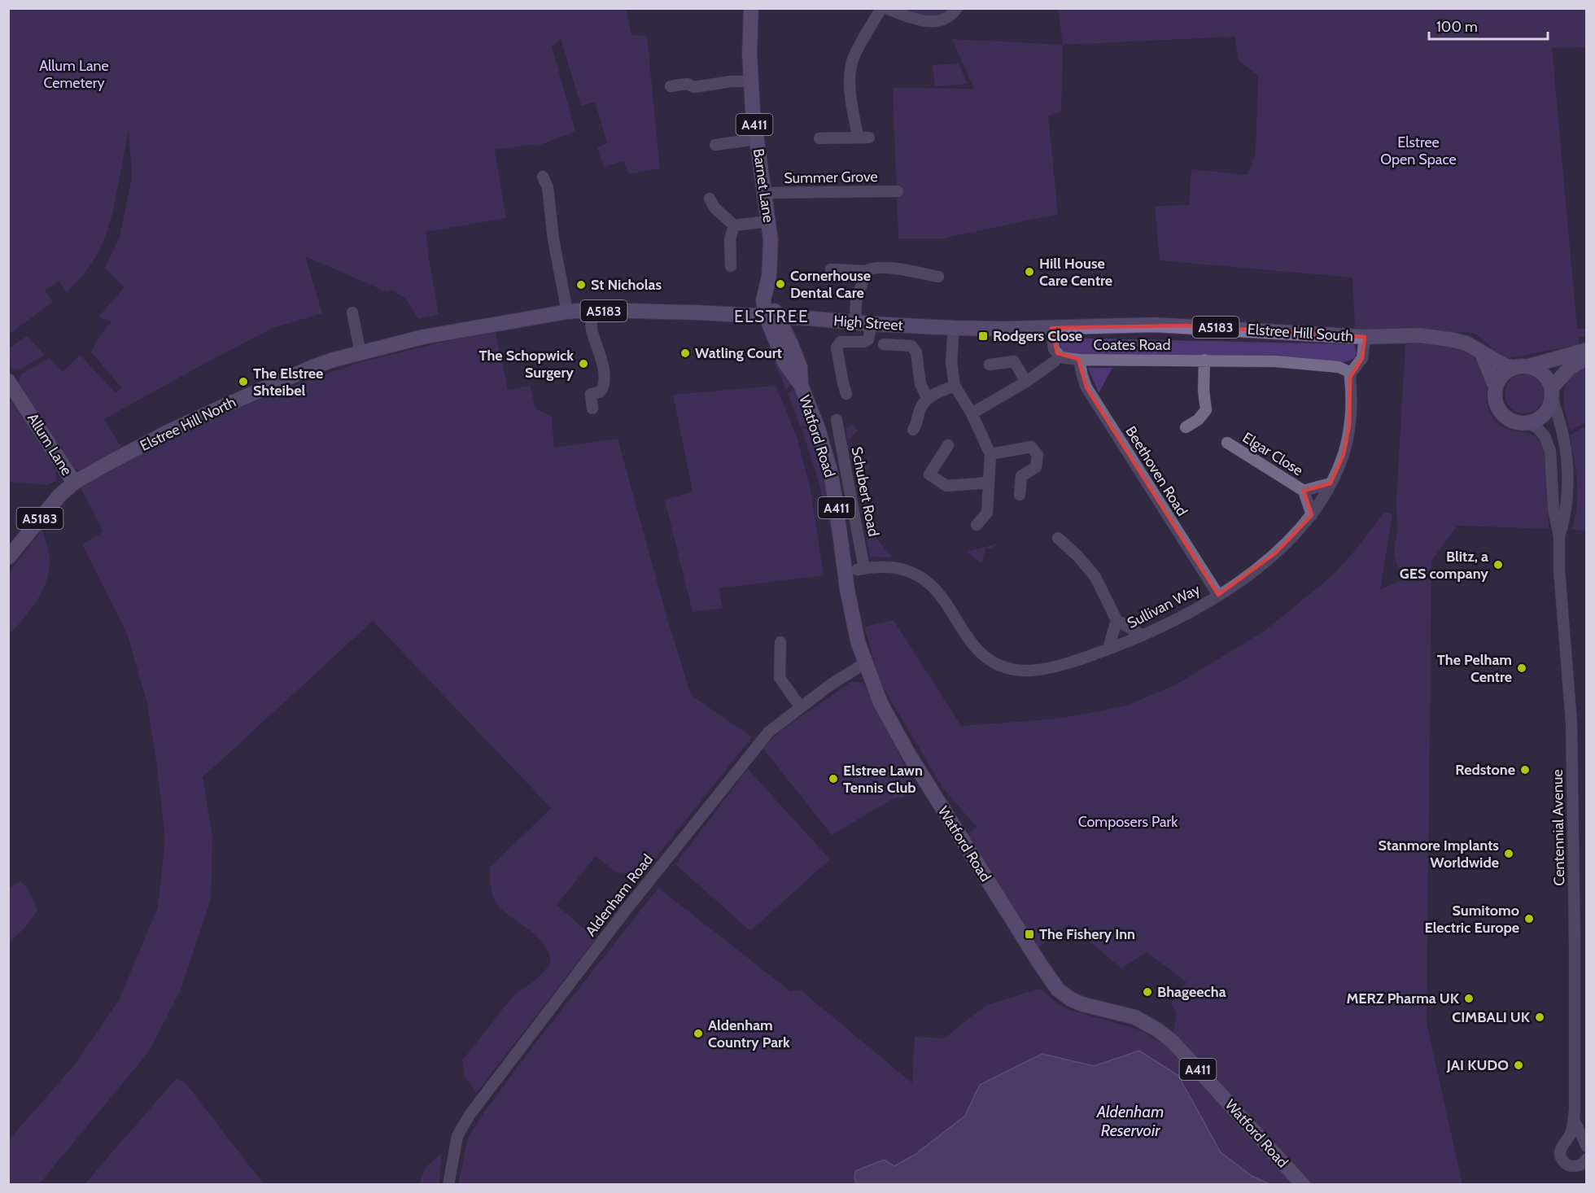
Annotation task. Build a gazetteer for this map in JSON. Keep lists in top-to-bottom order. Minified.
{"streets":{"main road":["A411","Barnet Lane","A5183","High Street","Elstree Hill South","Elstree Hill North","Watford Road","Allum Lane"],"street":["Summer Grove","Coates Road","Elgar Close","Beethoven Road","Schubert Road","Sullivan Way","Centennial Avenue","Aldenham Road"]},"crossings":[["Summer Grove","Barnet Lane"],["Barnet Lane","High Street"],["Barnet Lane","Watford Road"],["A5183","Elstree Hill North"],["A5183","Allum Lane"],["High Street","Elstree Hill South"],["High Street","Elstree Hill North"],["High Street","Watford Road"],["Elstree Hill South","Coates Road"],["Elstree Hill South","Sullivan Way"],["Elstree Hill South","Centennial Avenue"],["Coates Road","Beethoven Road"],["Coates Road","Sullivan Way"],["Elstree Hill North","Allum Lane"],["Watford Road","Aldenham Road"],["Elgar Close","Sullivan Way"],["Beethoven Road","Sullivan Way"],["Schubert Road","Sullivan Way"]],"districts":["ELSTREE"],"water":["Aldenham Reservoir"],"parks":["Allum Lane Cemetery","Elstree Open Space","Composers Park"],"places":{"other":["Hill House Care Centre","Cornerhouse Dental Care","St Nicholas","Watling Court","The Schopwick Surgery","The Elstree Shteibel","Blitz, a GES company","The Pelham Centre","Redstone","Elstree Lawn Tennis Club","Stanmore Implants Worldwide","Sumitomo Electric Europe","Bhageecha","MERZ Pharma UK","CIMBALI UK","Aldenham Country Park","JAI KUDO"],"transit":["Rodgers Close","The Fishery Inn"]},"scale_bar":"100 m"}
